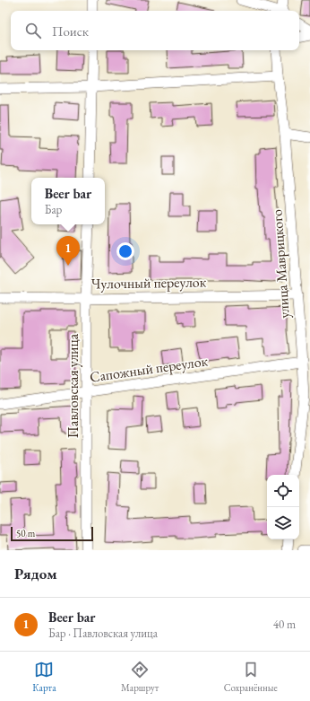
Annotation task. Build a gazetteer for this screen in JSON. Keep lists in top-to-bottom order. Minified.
{"streets":{"street":["улица Маврицкого","Чулочный переулок","Сапожный переулок","Павловская улица"]},"crossings":[["улица Маврицкого","Чулочный переулок"],["улица Маврицкого","Сапожный переулок"],["Чулочный переулок","Павловская улица"],["Сапожный переулок","Павловская улица"]],"scale_bar":"50 m","page":{"search":"Поиск","popup":["Beer bar","Бар"],"pins":"1","scale":"50 m","heading":"Рядом","list":[{"mark":"1","name":"Beer bar","note":"Бар · Павловская улица","value":"40 m"}],"nav":["Карта","Маршрут","Сохранённые"]}}
